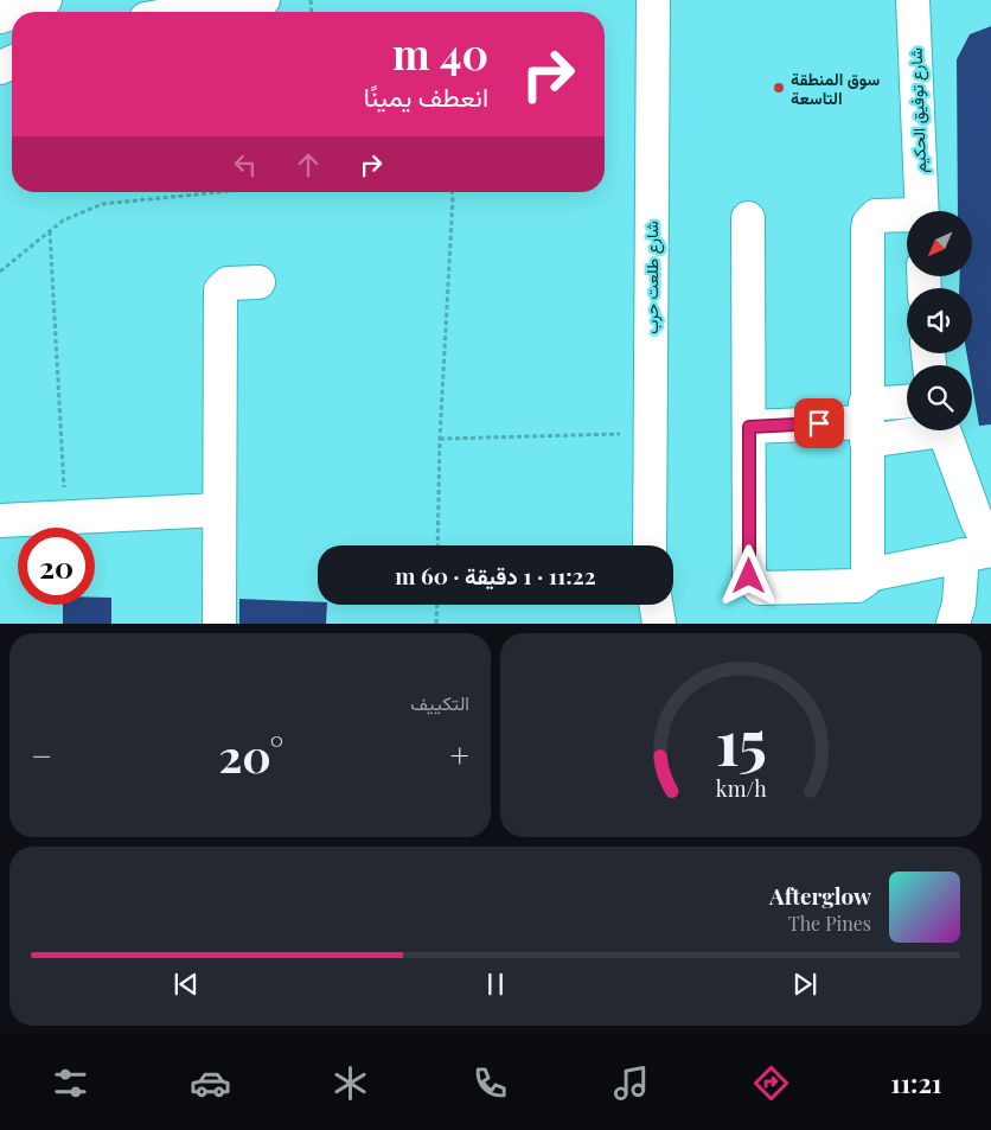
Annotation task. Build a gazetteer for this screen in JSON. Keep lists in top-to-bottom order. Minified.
{"streets":{"street":["شارع توفيق الحكيم","شارع طلعت حرب"]},"places":["سوق المنطقة التاسعة"],"north":"bottom left","page":{"turn":["40 m","انعطف يمينًا"],"limit":"20","trip":"11:22 · 1 دقيقة · 60 m","tile":"التكييف","heat":["−","20°","+"],"song":["Afterglow","The Pines"],"tabs":"11:21","gauge":["15","km/h"]}}
